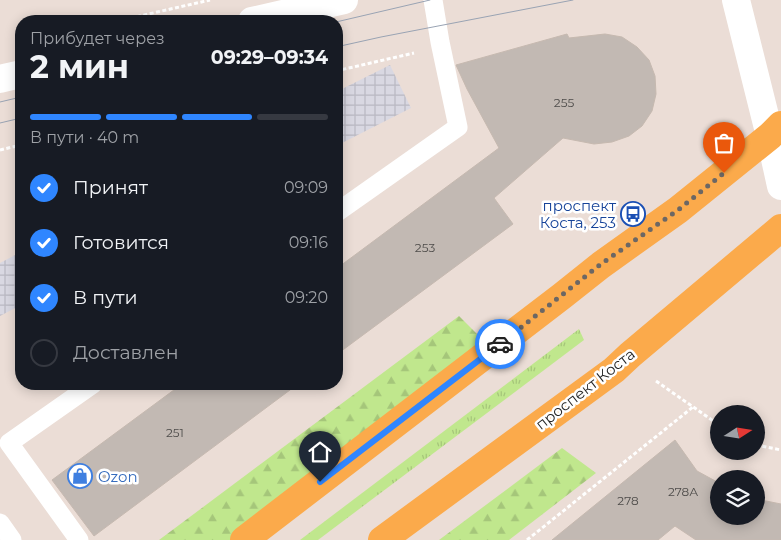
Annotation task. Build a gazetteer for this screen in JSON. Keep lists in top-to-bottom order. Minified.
{"streets":{"main road":["проспект Коста"]},"places":{"bus stop":["проспект Коста, 253"],"shop":["Ozon"]},"house_numbers":["255","253","251","278А","278"],"north":"right","page":{"heading":["2 мин","Прибудет через","09:29–09:34"],"bar":"В пути · 40 m","list":[["Принят","09:09"],["Готовится","09:16"],["В пути","09:20"],"Доставлен"]}}
